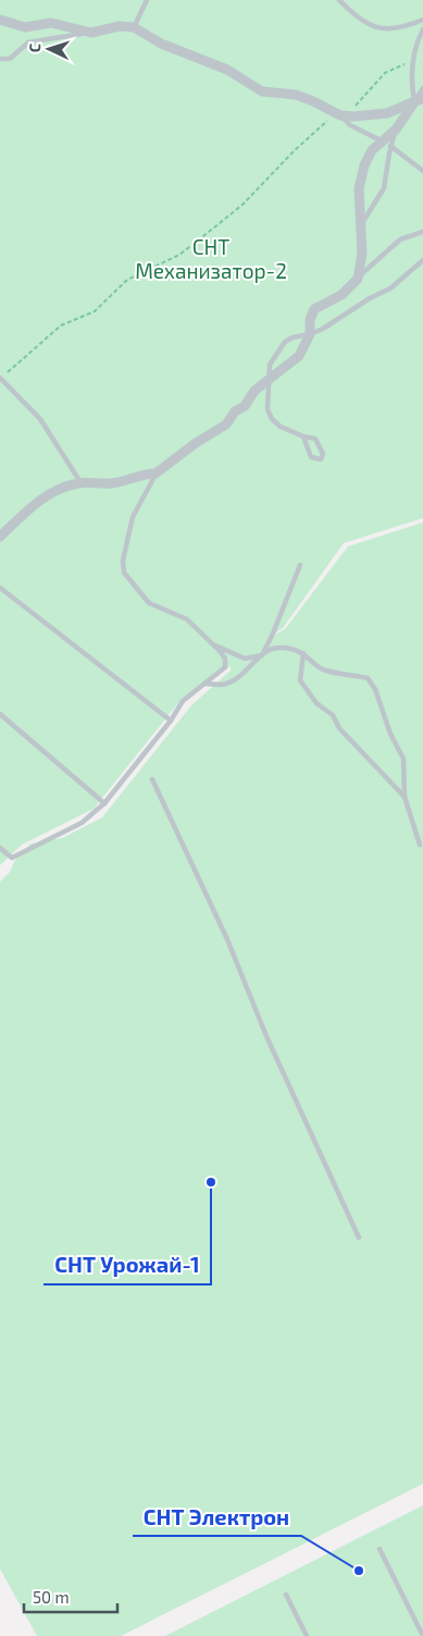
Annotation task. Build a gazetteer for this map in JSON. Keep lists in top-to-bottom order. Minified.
{"parks":["СНТ Механизатор-2"],"places":["СНТ Урожай-1","СНТ Электрон"],"scale_bar":"50 m","north":"left"}
